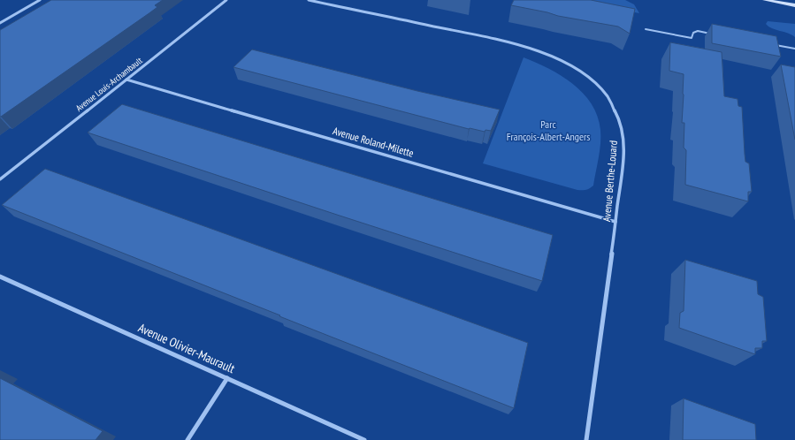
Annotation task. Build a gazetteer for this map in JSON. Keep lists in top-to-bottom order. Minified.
{"streets":{"street":["Avenue Louis-Archambault","Avenue Roland-Milette","Avenue Berthe-Louard","Avenue Olivier-Maurault"]},"crossings":[["Avenue Louis-Archambault","Avenue Roland-Milette"],["Avenue Roland-Milette","Avenue Berthe-Louard"]],"parks":["Parc François-Albert-Angers"]}
